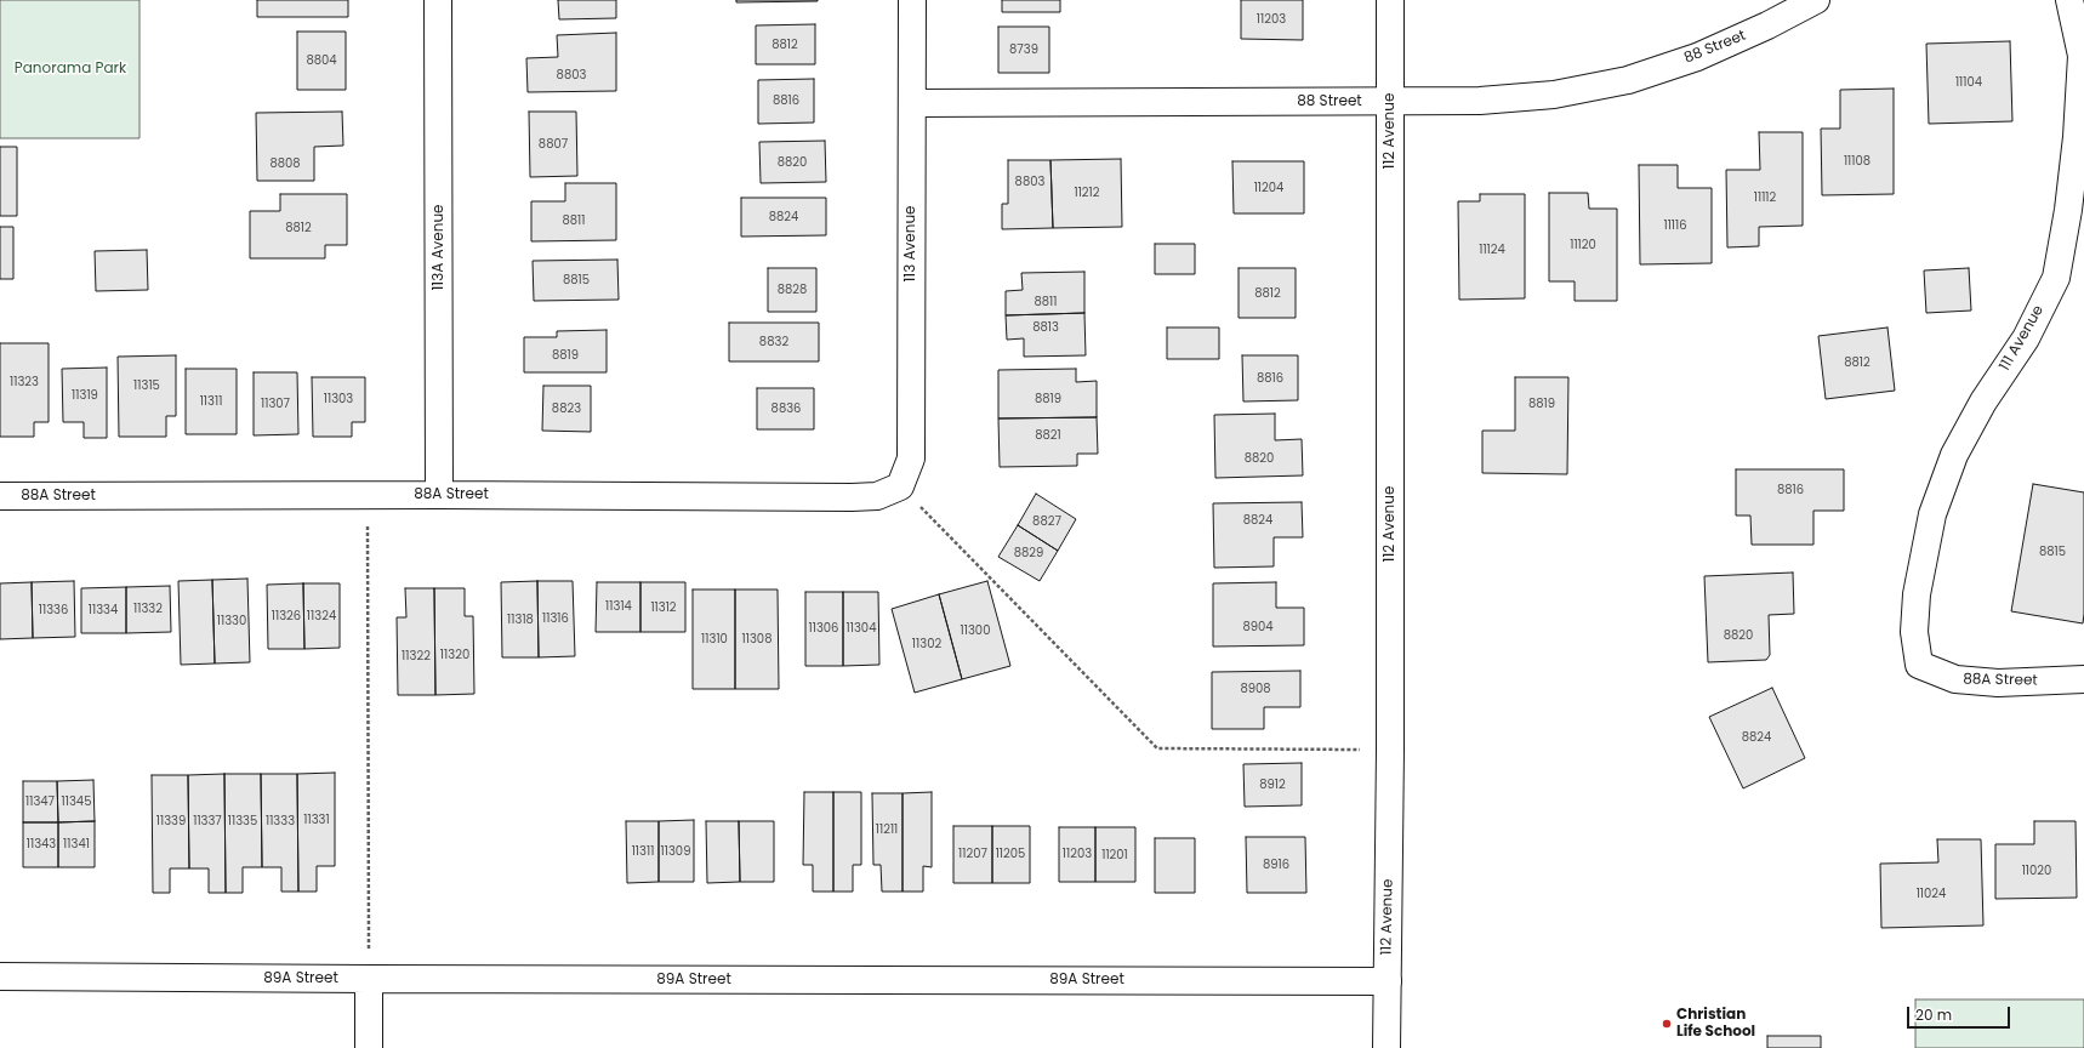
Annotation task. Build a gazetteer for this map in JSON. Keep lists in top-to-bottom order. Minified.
{"streets":{"street":["88 Street","112 Avenue","113 Avenue","113A Avenue","111 Avenue","88A Street","89A Street"]},"crossings":[["88 Street","112 Avenue"],["88 Street","113 Avenue"],["112 Avenue","89A Street"],["113 Avenue","88A Street"],["113A Avenue","88A Street"],["111 Avenue","88A Street"]],"parks":["Panorama Park"],"places":["Christian Life School"],"house_numbers":["11203","8812","8739","8804","8803","11104","8816","8807","11108","8820","8808","8803","11204","11212","11112","8824","8811","11116","8812","11120","11124","8815","8828","8812","8811","8813","8832","8819","8812","8816","11323","11315","11319","11303","8819","11311","11307","8819","8823","8836","8821","8820","8816","8824","8827","8815","8829","11314","11312","11332","11336","11334","11326","11324","11316","11318","11330","8904","11306","11304","11300","8820","11310","11308","11302","11320","11322","8908","8824","8912","11347","11345","11331","11339","11337","11335","11333","11211","11343","11341","11311","11309","11207","11205","11203","11201","8916","11020","11024"],"scale_bar":"20 m"}
